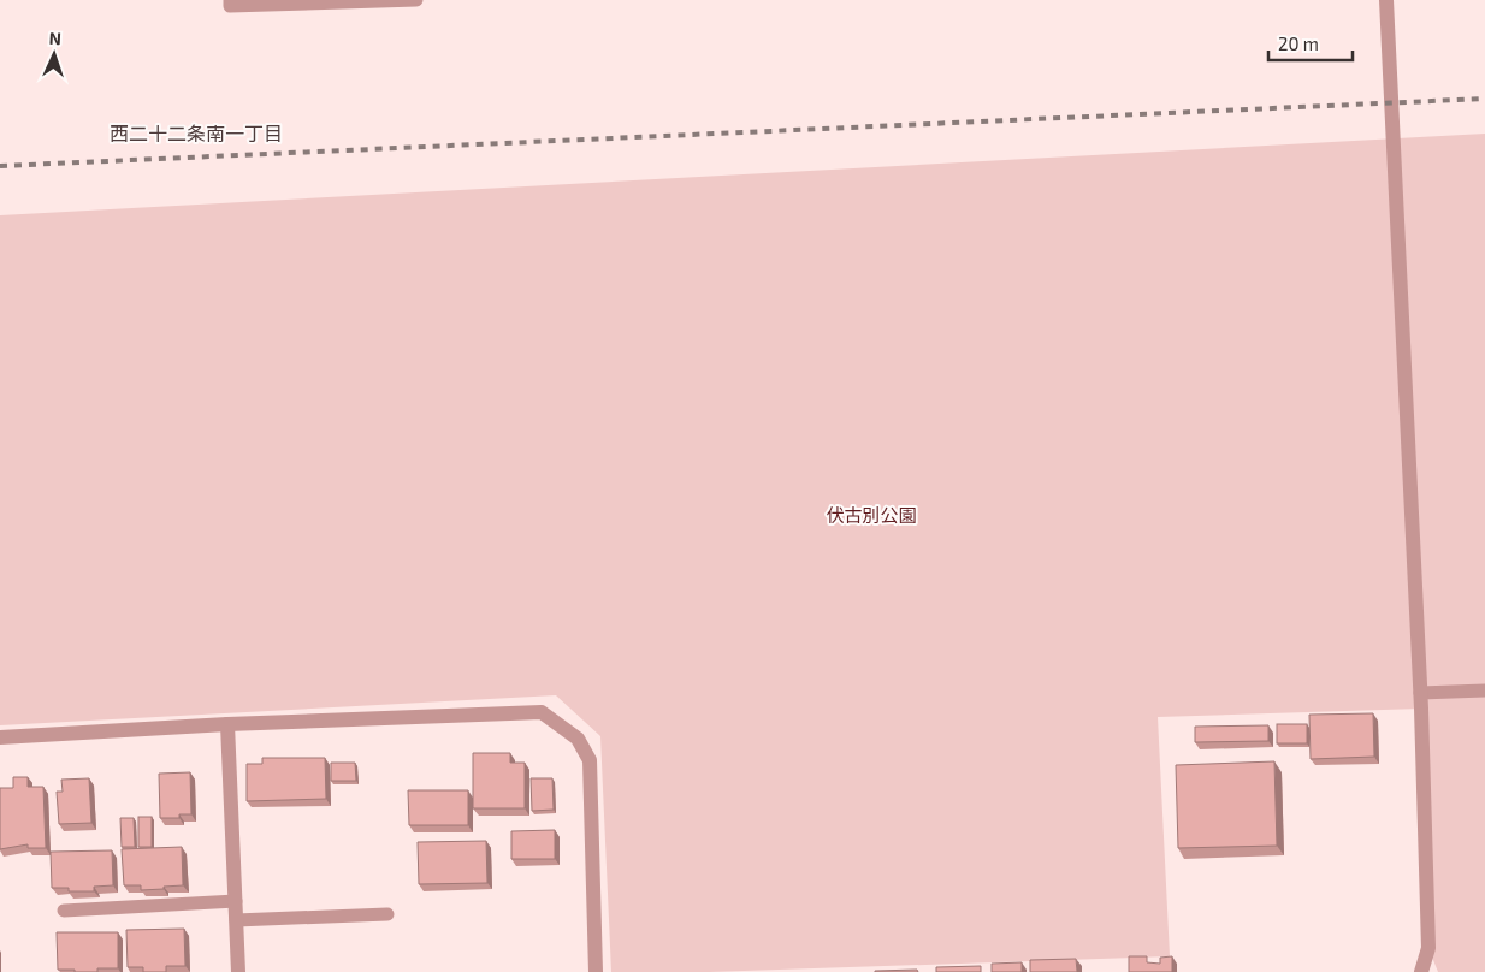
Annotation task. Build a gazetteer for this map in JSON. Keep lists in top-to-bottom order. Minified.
{"districts":["西二十二条南一丁目"],"parks":["伏古別公園"],"scale_bar":"20 m","north":"top"}
